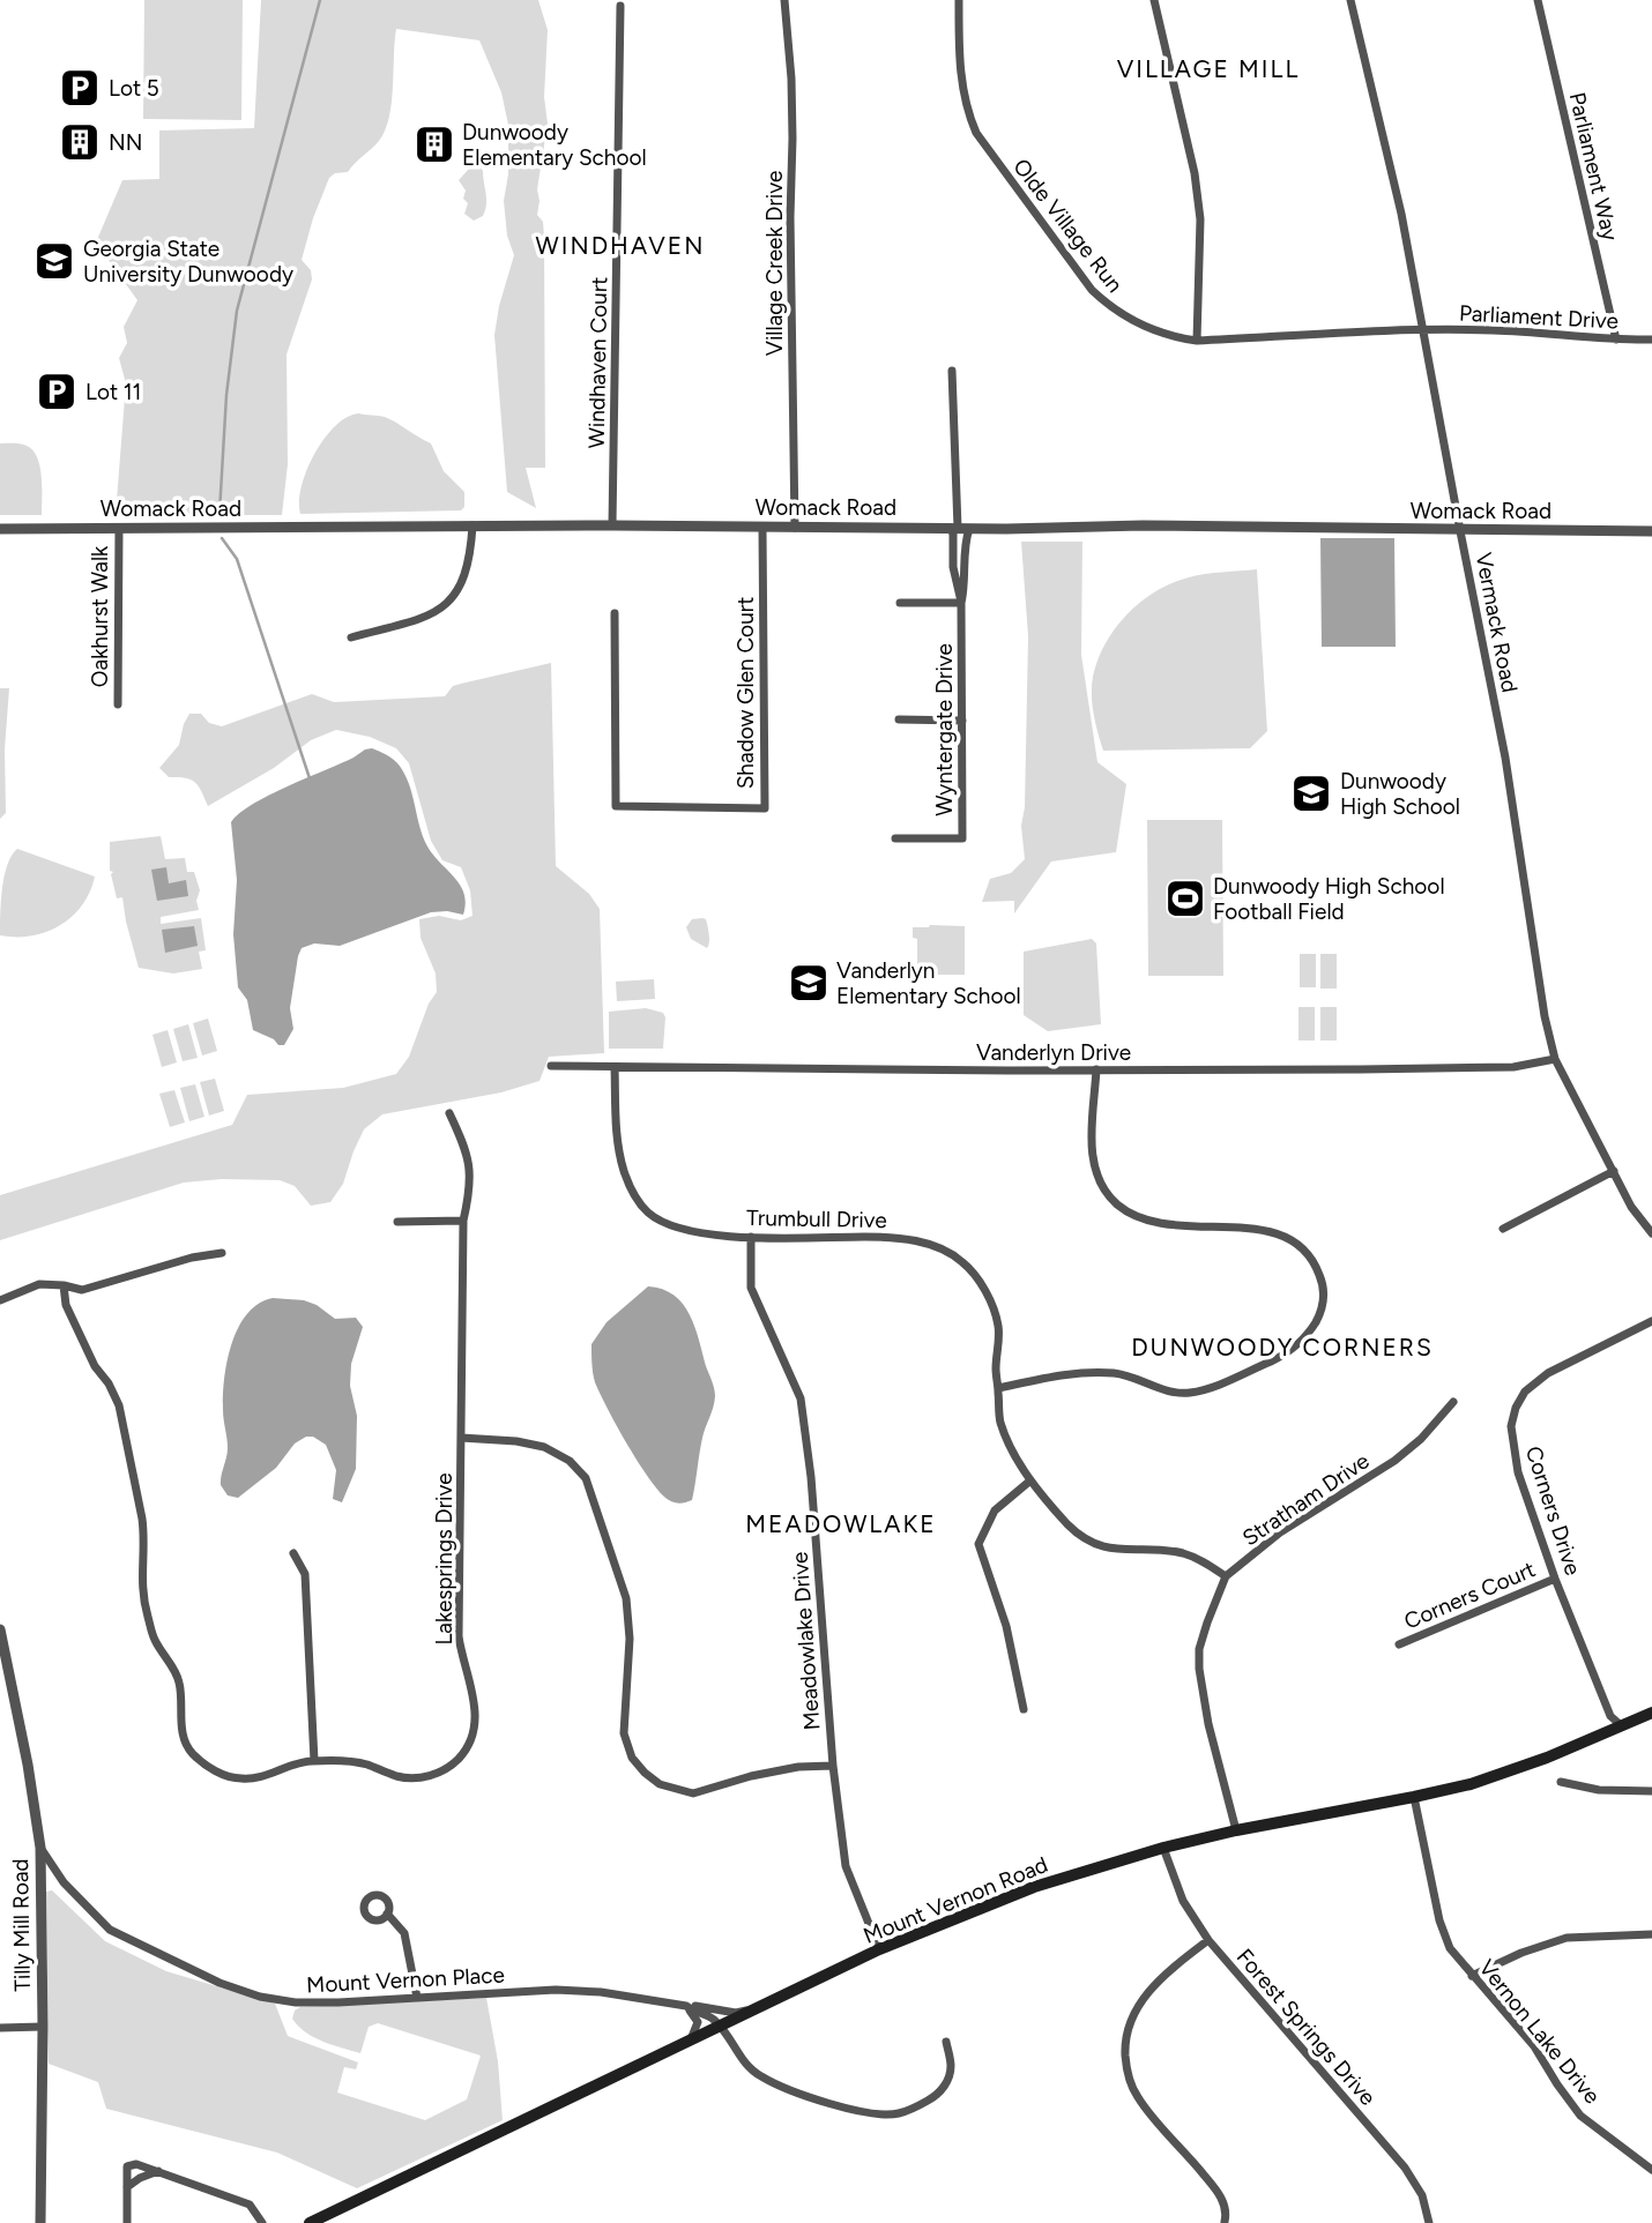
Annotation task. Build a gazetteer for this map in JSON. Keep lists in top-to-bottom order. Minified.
{"streets":{"main road":["Mount Vernon Road"],"street":["Parliament Way","Olde Village Run","Village Creek Drive","Parliament Drive","Windhaven Court","Womack Road","Oakhurst Walk","Vermack Road","Shadow Glen Court","Wyntergate Drive","Vanderlyn Drive","Trumbull Drive","Stratham Drive","Corners Drive","Lakesprings Drive","Corners Court","Meadowlake Drive","Tilly Mill Road","Mount Vernon Place","Forest Springs Drive","Vernon Lake Drive"]},"crossings":[["Parliament Way","Parliament Drive"],["Olde Village Run","Parliament Drive"],["Olde Village Run","Vermack Road"],["Village Creek Drive","Womack Road"],["Parliament Drive","Vermack Road"],["Windhaven Court","Womack Road"],["Womack Road","Oakhurst Walk"],["Womack Road","Vermack Road"],["Womack Road","Shadow Glen Court"],["Womack Road","Wyntergate Drive"],["Vermack Road","Vanderlyn Drive"],["Vanderlyn Drive","Trumbull Drive"],["Trumbull Drive","Stratham Drive"],["Trumbull Drive","Meadowlake Drive"],["Corners Drive","Corners Court"],["Corners Drive","Mount Vernon Road"],["Meadowlake Drive","Mount Vernon Road"],["Mount Vernon Road","Mount Vernon Place"],["Mount Vernon Road","Forest Springs Drive"],["Mount Vernon Road","Vernon Lake Drive"],["Tilly Mill Road","Mount Vernon Place"]],"districts":["VILLAGE MILL","WINDHAVEN","DUNWOODY CORNERS","MEADOWLAKE"],"places":{"parking":["Lot 5","Lot 11"],"building":["NN","Dunwoody Elementary School"],"school or university":["Georgia State University Dunwoody","Dunwoody High School","Vanderlyn Elementary School"],"sports":["Dunwoody High School Football Field"]}}
